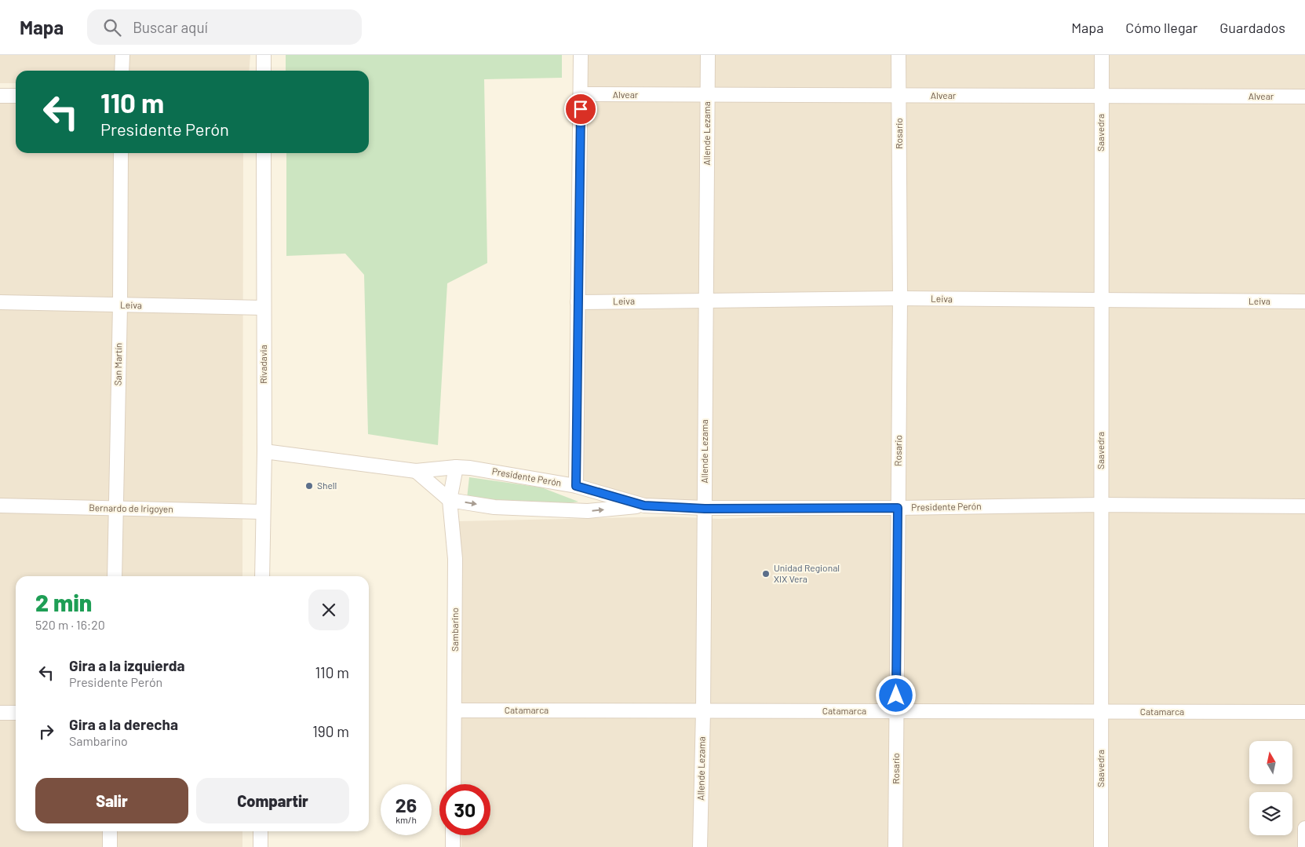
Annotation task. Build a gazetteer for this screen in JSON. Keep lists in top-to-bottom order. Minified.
{"streets":{"street":["Alvear","Saavedra","Allende Lezama","Rosario","Leiva","San Martín","Rivadavia","Presidente Perón","Bernardo de Irigoyen","Sambarino","Catamarca"]},"crossings":[["Alvear","Saavedra"],["Alvear","Allende Lezama"],["Alvear","Rosario"],["Saavedra","Leiva"],["Saavedra","Presidente Perón"],["Saavedra","Catamarca"],["Allende Lezama","Leiva"],["Allende Lezama","Presidente Perón"],["Allende Lezama","Catamarca"],["Rosario","Leiva"],["Rosario","Presidente Perón"],["Rosario","Catamarca"],["Leiva","San Martín"],["Leiva","Rivadavia"],["San Martín","Bernardo de Irigoyen"],["Rivadavia","Presidente Perón"],["Rivadavia","Bernardo de Irigoyen"],["Presidente Perón","Sambarino"],["Sambarino","Catamarca"]],"places":["Shell","Unidad Regional XIX Vera"],"north":"top","page":{"header":"Mapa","search":"Buscar aquí","nav":["Mapa","Cómo llegar","Guardados"],"turn":["110 m","Presidente Perón"],"heading":["2 min","520 m · 16:20"],"list":[{"name":"Gira a la izquierda","note":"Presidente Perón","value":"110 m"},{"name":"Gira a la derecha","note":"Sambarino","value":"190 m"}],"buttons":["Salir","Compartir"],"speed":"26 km/h","limit":"30"}}
